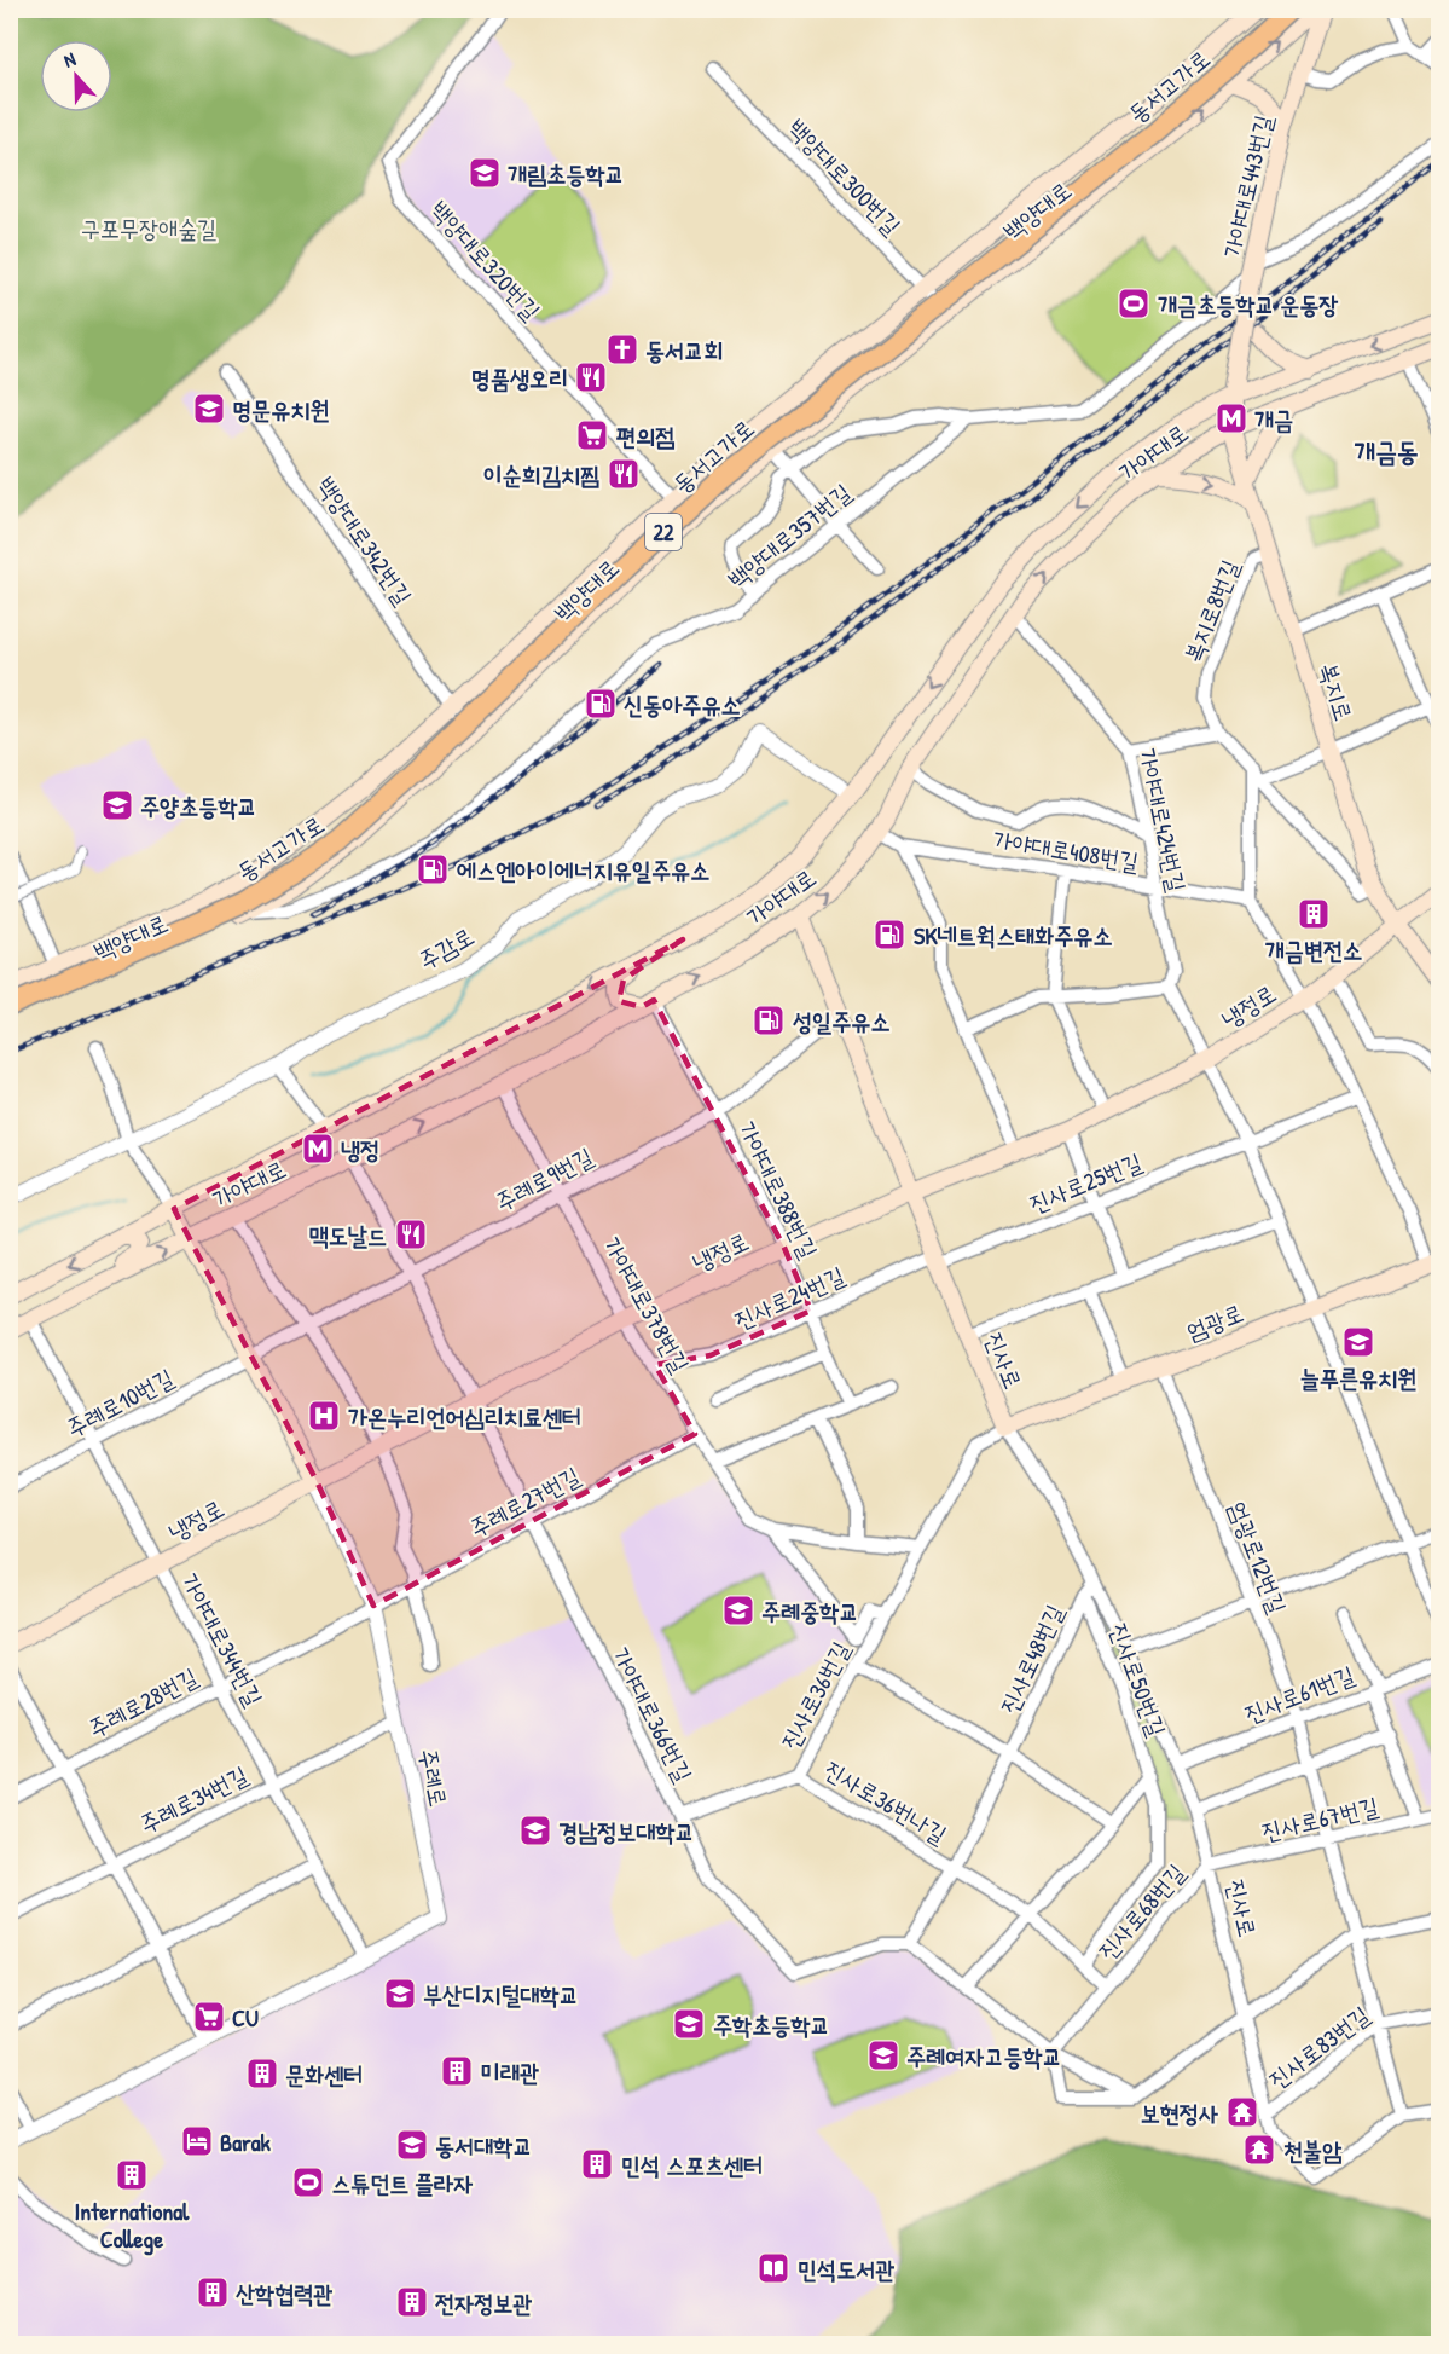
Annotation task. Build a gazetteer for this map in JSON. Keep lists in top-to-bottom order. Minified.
{"streets":{"highway":["동서고가로","22"],"main road":["가야대로443번길","백양대로","가야대로","복지로","냉정로","엄광로","진사로","주례로"],"street":["백양대로300번길","백양대로320번길","백양대로357번길","백양대로342번길","복지로8번길","가야대로424번길","가야대로408번길","주감로","주례로9번길","진사로25번길","가야대로388번길","진사로24번길","가야대로378번길","주례로10번길","주례로27번길","엄광로12번길","가야대로344번길","진사로48번길","진사로50번길","진사로61번길","진사로36번길","주례로28번길","가야대로366번길","주례로34번길","진사로36번나길","진사로67번길","진사로68번길","진사로83번길"]},"crossings":[["동서고가로","백양대로"],["백양대로300번길","백양대로"],["가야대로443번길","가야대로"],["가야대로443번길","복지로"],["백양대로","백양대로320번길"],["백양대로","백양대로357번길"],["백양대로","백양대로342번길"],["가야대로","복지로"],["가야대로","가야대로424번길"],["가야대로","가야대로408번길"],["가야대로","주감로"],["가야대로","가야대로388번길"],["가야대로","가야대로378번길"],["가야대로","진사로"],["가야대로","가야대로344번길"],["가야대로","가야대로366번길"],["가야대로","주례로"],["복지로8번길","복지로"],["복지로","냉정로"],["가야대로424번길","가야대로408번길"],["가야대로424번길","냉정로"],["가야대로424번길","진사로25번길"],["가야대로424번길","엄광로"],["냉정로","가야대로388번길"],["냉정로","가야대로378번길"],["냉정로","진사로"],["냉정로","가야대로344번길"],["냉정로","가야대로366번길"],["냉정로","주례로"],["주례로9번길","가야대로388번길"],["주례로9번길","가야대로378번길"],["주례로9번길","진사로"],["주례로9번길","주례로10번길"],["주례로9번길","가야대로366번길"],["주례로9번길","주례로"],["진사로25번길","진사로24번길"],["진사로25번길","진사로"],["가야대로388번길","진사로24번길"],["진사로24번길","가야대로378번길"],["진사로24번길","진사로"],["가야대로378번길","주례로27번길"],["가야대로378번길","진사로36번길"],["엄광로","진사로"],["엄광로","엄광로12번길"],["엄광로","진사로36번길"],["진사로","엄광로12번길"],["진사로","진사로48번길"],["진사로","진사로61번길"],["진사로","진사로36번길"],["진사로","진사로67번길"],["진사로","진사로68번길"],["진사로","진사로83번길"],["주례로10번길","가야대로344번길"],["주례로10번길","주례로"],["주례로27번길","주례로28번길"],["주례로27번길","가야대로366번길"],["주례로27번길","주례로"],["엄광로12번길","진사로61번길"],["엄광로12번길","진사로67번길"],["엄광로12번길","진사로83번길"],["가야대로344번길","주례로28번길"],["가야대로344번길","주례로"],["가야대로344번길","주례로34번길"],["진사로48번길","진사로50번길"],["진사로48번길","가야대로366번길"],["진사로48번길","진사로36번나길"],["진사로50번길","진사로68번길"],["진사로36번길","가야대로366번길"],["진사로36번길","진사로36번나길"],["주례로28번길","주례로"],["주례로","주례로34번길"],["진사로67번길","진사로68번길"]],"districts":["개금동"],"parks":["구포무장애숲길"],"places":{"school or university":["개림초등학교","명문유치원","주양초등학교","늘푸른유치원","주례중학교","경남정보대학교","부산디지털대학교","주학초등학교","주례여자고등학교","동서대학교"],"sports":["개금초등학교 운동장","스튜던트 플라자"],"church":["동서교회"],"restaurant":["명품생오리","이순희김치찜","맥도날드"],"metro station":["개금","냉정"],"supermarket":["편의점","CU"],"fuel station":["신동아주유소","에스엔아이에너지유일주유소","SK네트웍스태화주유소","성일주유소"],"building":["개금변전소","미래관","문화센터","민석 스포츠센터","International College","산학협력관","전자정보관"],"hospital":["가온누리언어심리치료센터"],"temple":["보현정사","천불암"],"hotel":["Barak"],"library":["민석도서관"]},"north":"top"}
